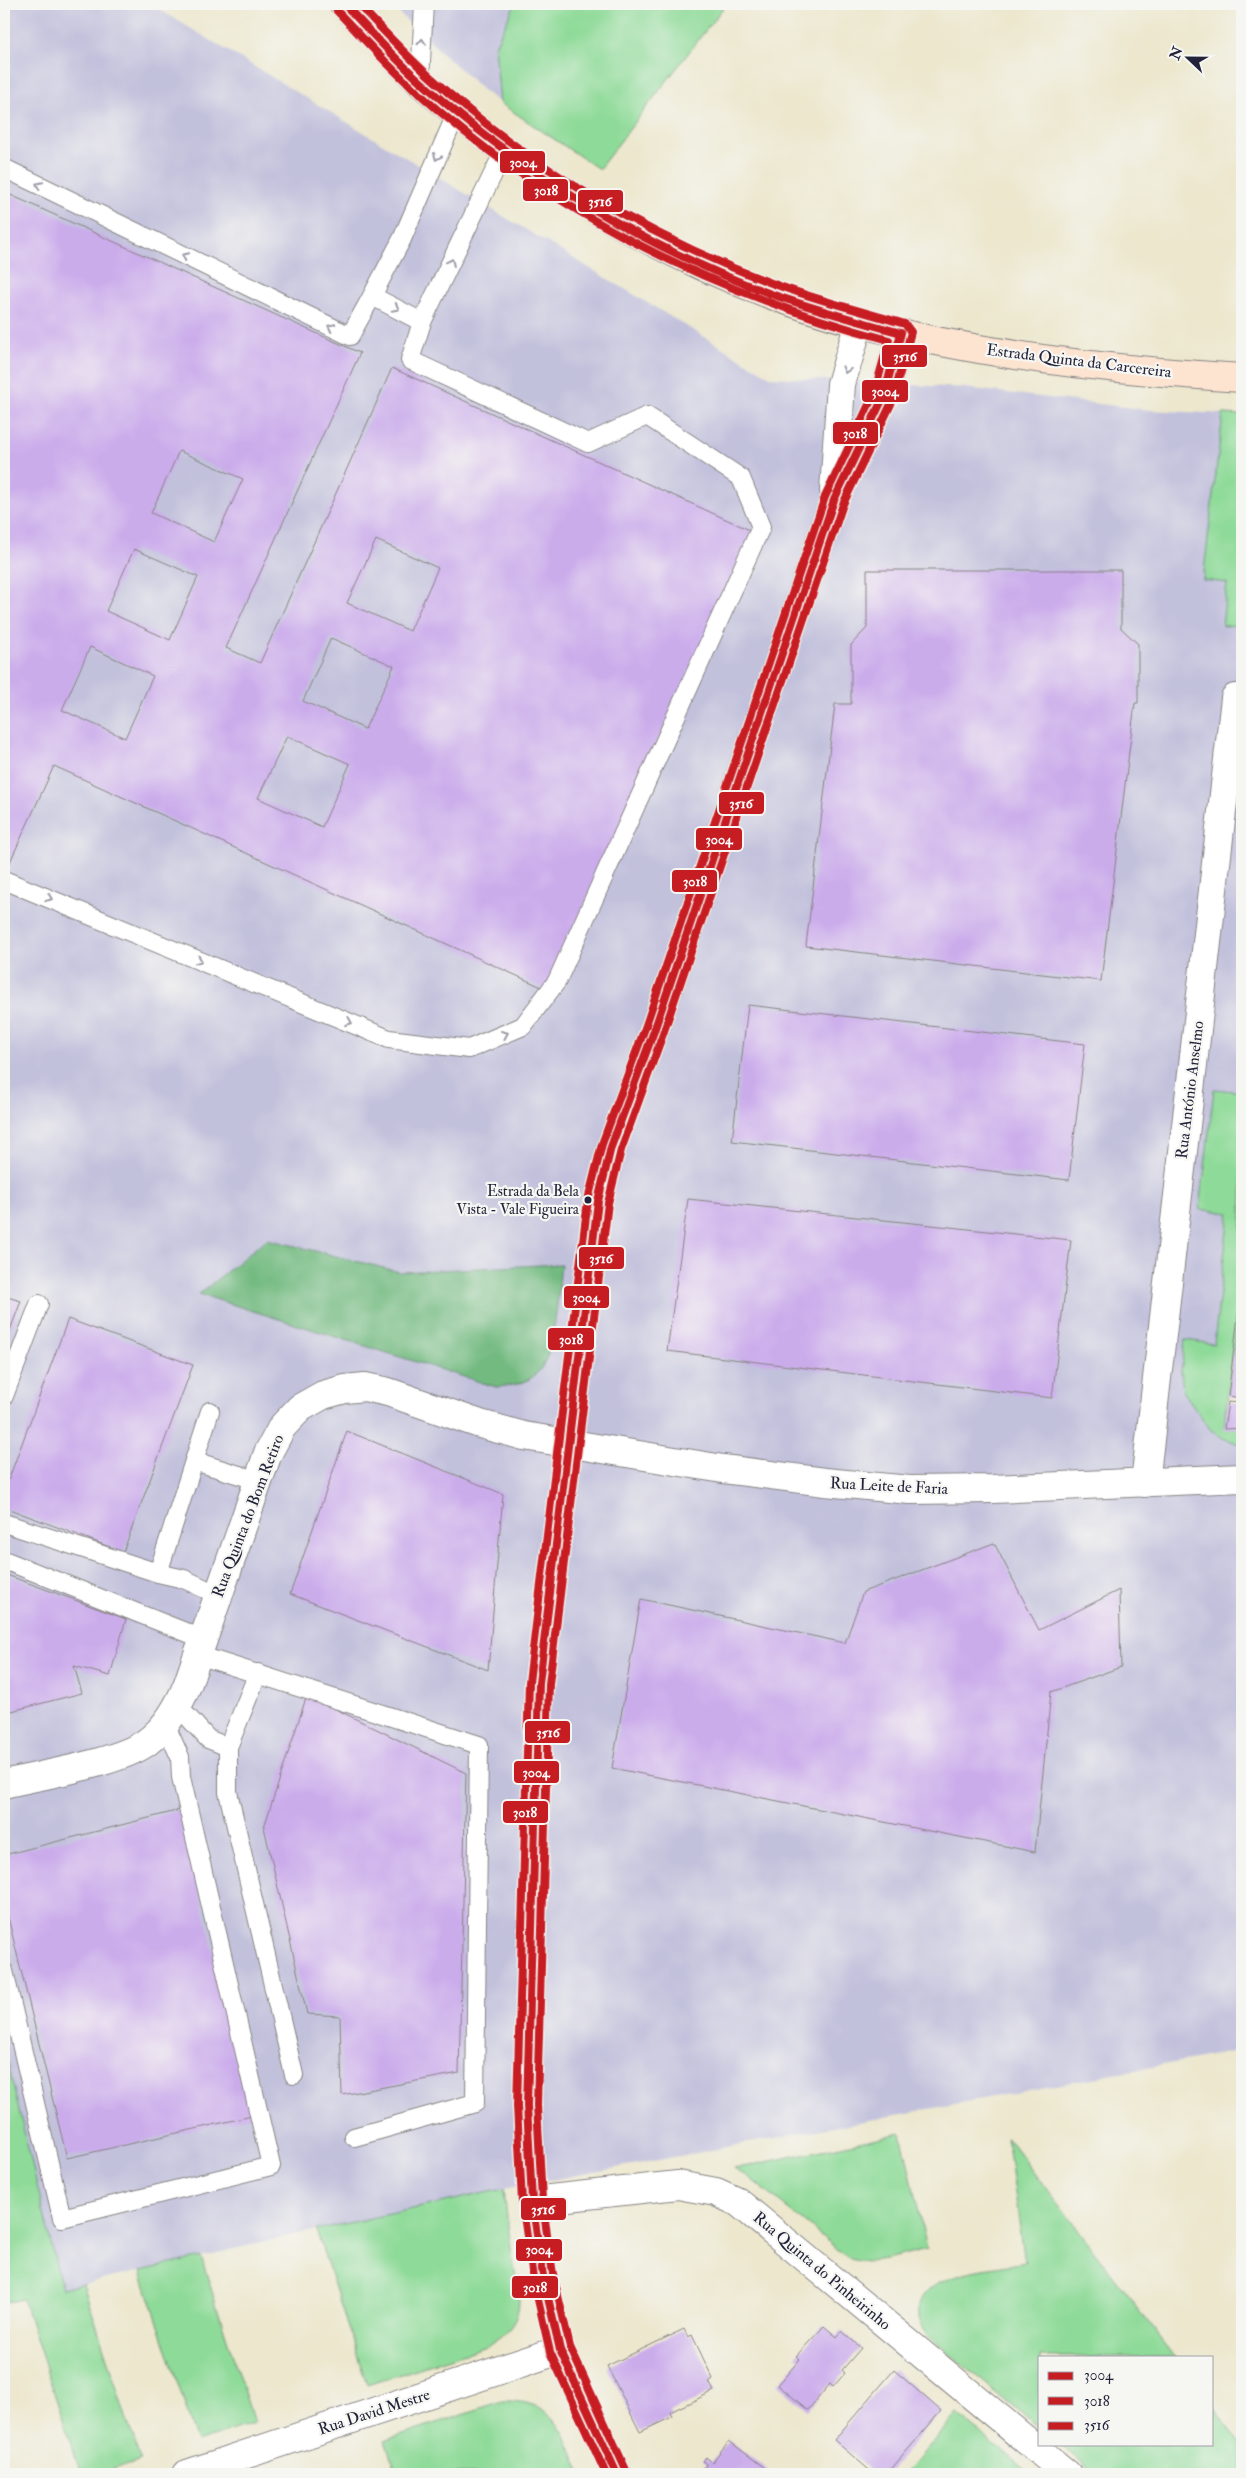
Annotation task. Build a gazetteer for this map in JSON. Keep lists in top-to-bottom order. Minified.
{"streets":{"main road":["Estrada Quinta da Carcereira"],"street":["Rua António Anselmo","Rua Leite de Faria","Rua Quinta do Bom Retiro","Rua Quinta do Pinheirinho","Rua David Mestre"]},"crossings":[["Rua António Anselmo","Rua Leite de Faria"],["Rua Leite de Faria","Rua Quinta do Bom Retiro"]],"places":["Estrada da Bela Vista - Vale Figueira"],"lines":["transit line 3004","transit line 3516","transit line 3018"],"legend":["3004","3018","3516"],"north":"left"}
